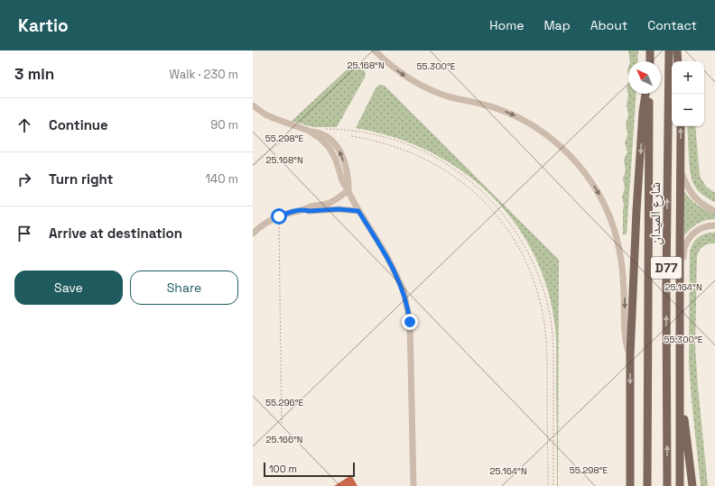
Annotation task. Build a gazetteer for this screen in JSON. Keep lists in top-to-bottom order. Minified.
{"streets":{"main road":["شارع الميدان","D77"]},"scale_bar":"100 m","north":"top left","page":{"header":"Kartio","nav":["Home","Map","About","Contact"],"heading":["3 min","Walk · 230 m"],"map_buttons":["+","−"],"list":[["Continue","90 m"],["Turn right","140 m"],"Arrive at destination"],"buttons":["Save","Share"],"scale":"100 m"},"coordinates":["25.168°N","55.300°E","55.298°E","25.164°N","55.296°E","25.166°N"]}
